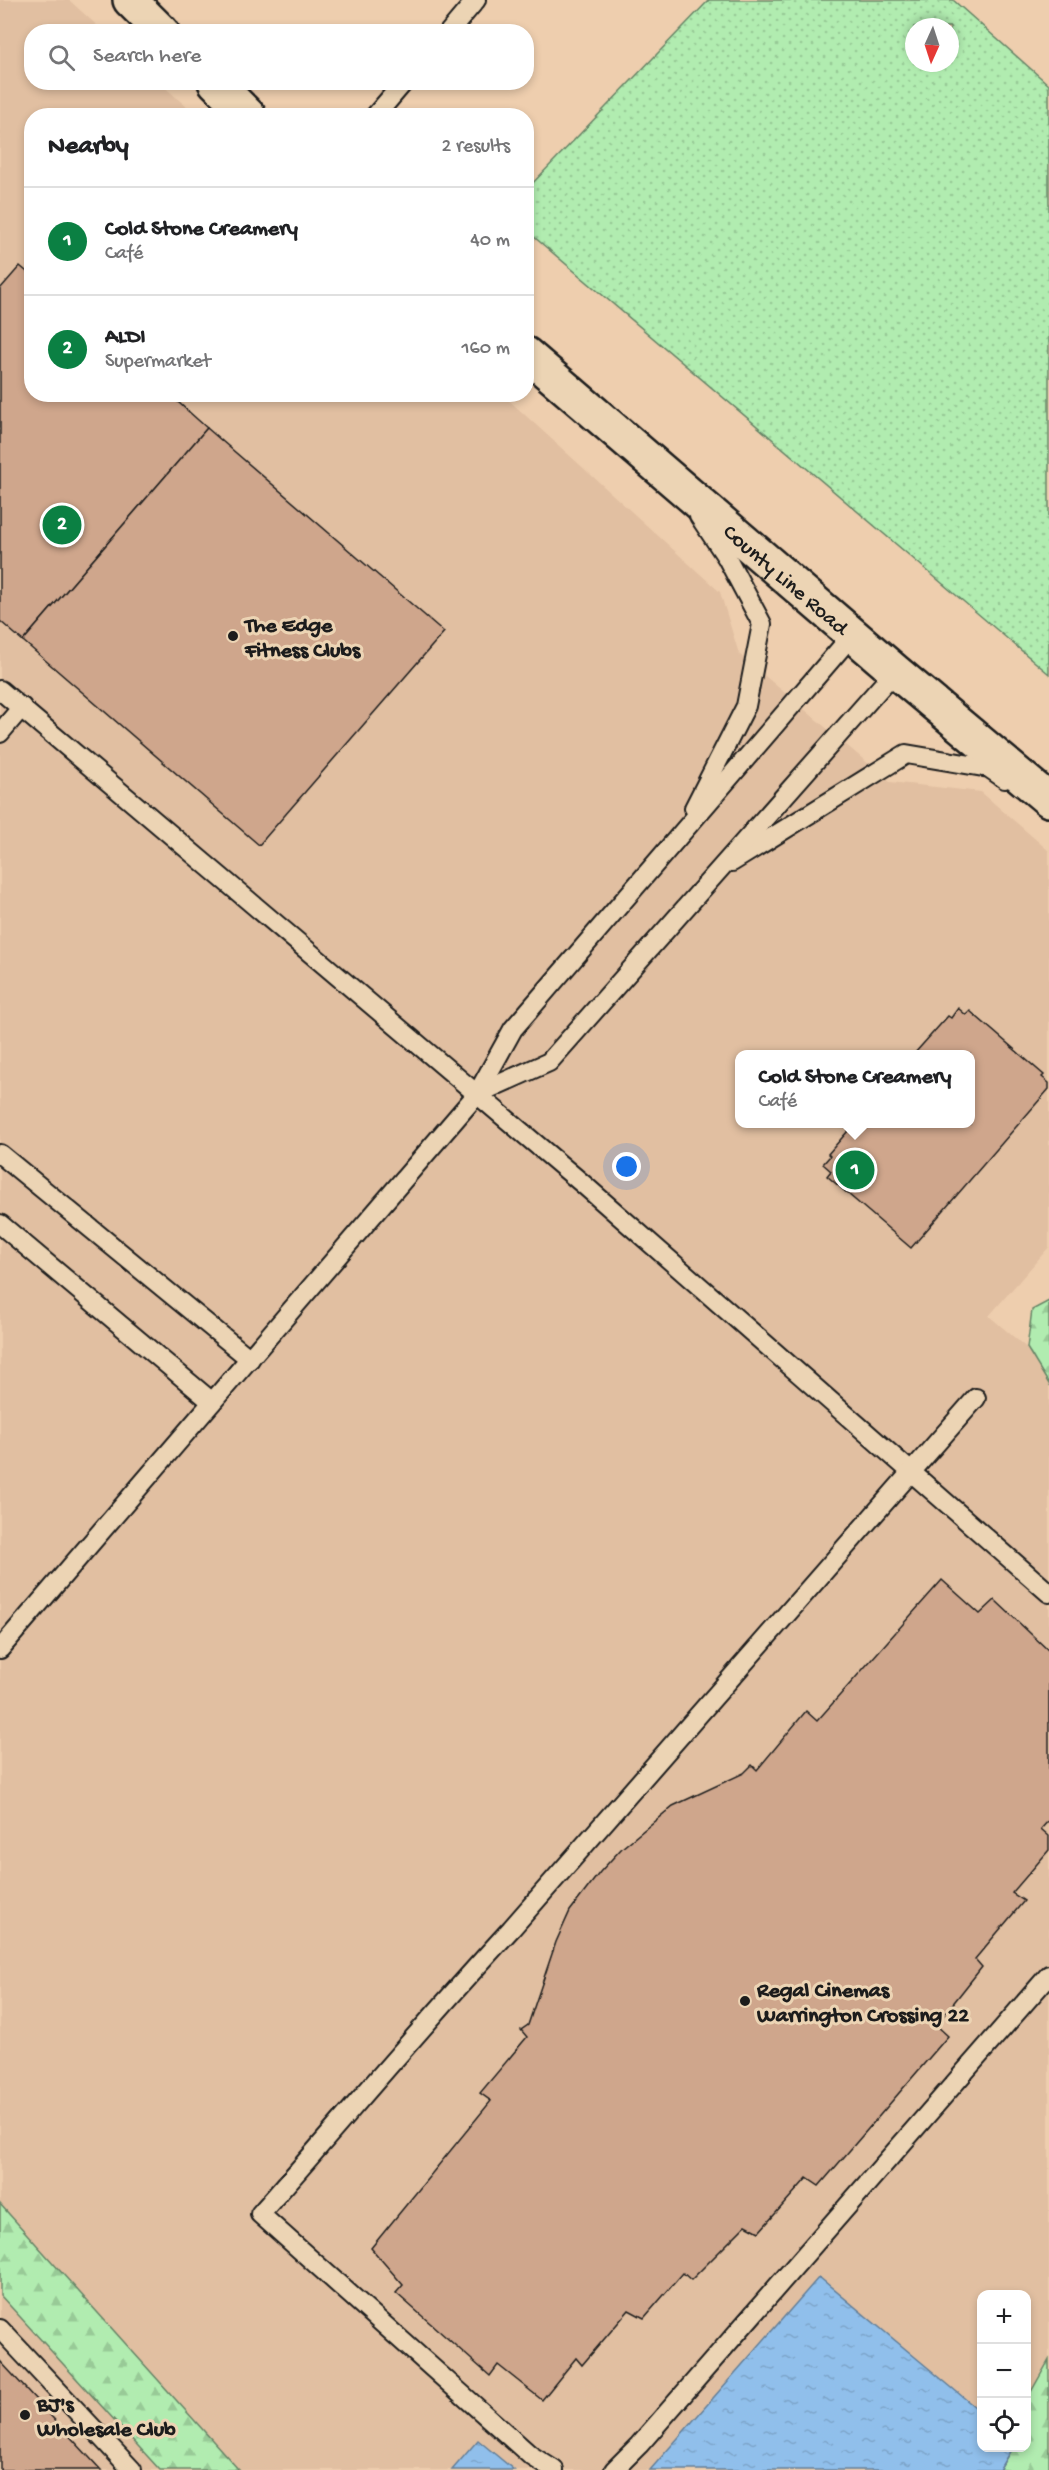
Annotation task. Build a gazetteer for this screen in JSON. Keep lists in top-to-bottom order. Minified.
{"streets":{"main road":["County Line Road"]},"places":["The Edge Fitness Clubs","Regal Cinemas Warrington Crossing 22","BJ's Wholesale Club"],"north":"bottom","page":{"search":"Search here","heading":["Nearby","2 results"],"list":[{"mark":"1","name":"Cold Stone Creamery","note":"Café","value":"40 m"},{"mark":"2","name":"ALDI","note":"Supermarket","value":"160 m"}],"pins":["2","1"],"popup":["Cold Stone Creamery","Café"],"map_buttons":["+","−"]}}
